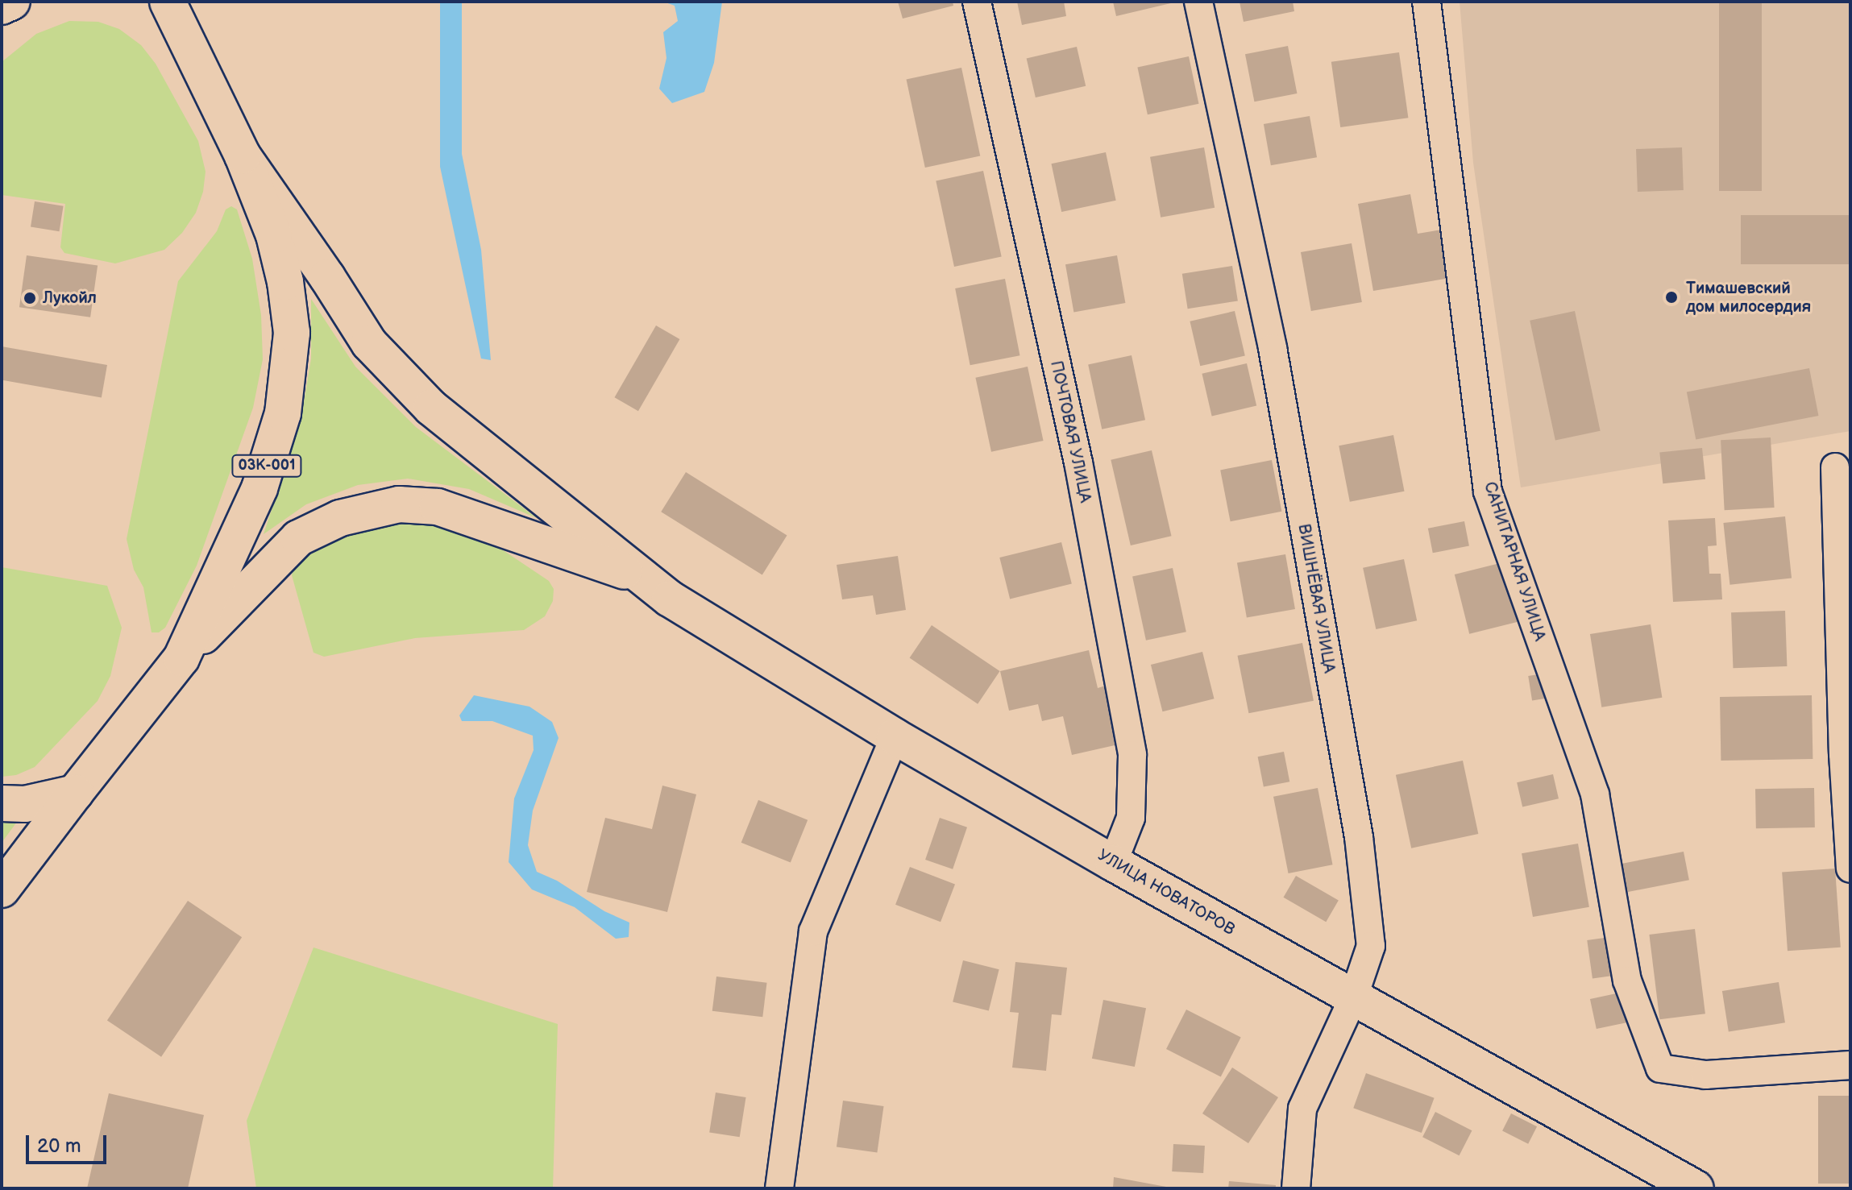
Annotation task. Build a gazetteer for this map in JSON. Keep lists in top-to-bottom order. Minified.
{"streets":{"main road":["03К-001","УЛИЦА НОВАТОРОВ"],"street":["ПОЧТОВАЯ УЛИЦА","САНИТАРНАЯ УЛИЦА","ВИШНЁВАЯ УЛИЦА"]},"crossings":[["ПОЧТОВАЯ УЛИЦА","УЛИЦА НОВАТОРОВ"],["03К-001","УЛИЦА НОВАТОРОВ"],["ВИШНЁВАЯ УЛИЦА","УЛИЦА НОВАТОРОВ"]],"places":["Тимашевский дом милосердия","Лукойл"],"scale_bar":"20 m"}
